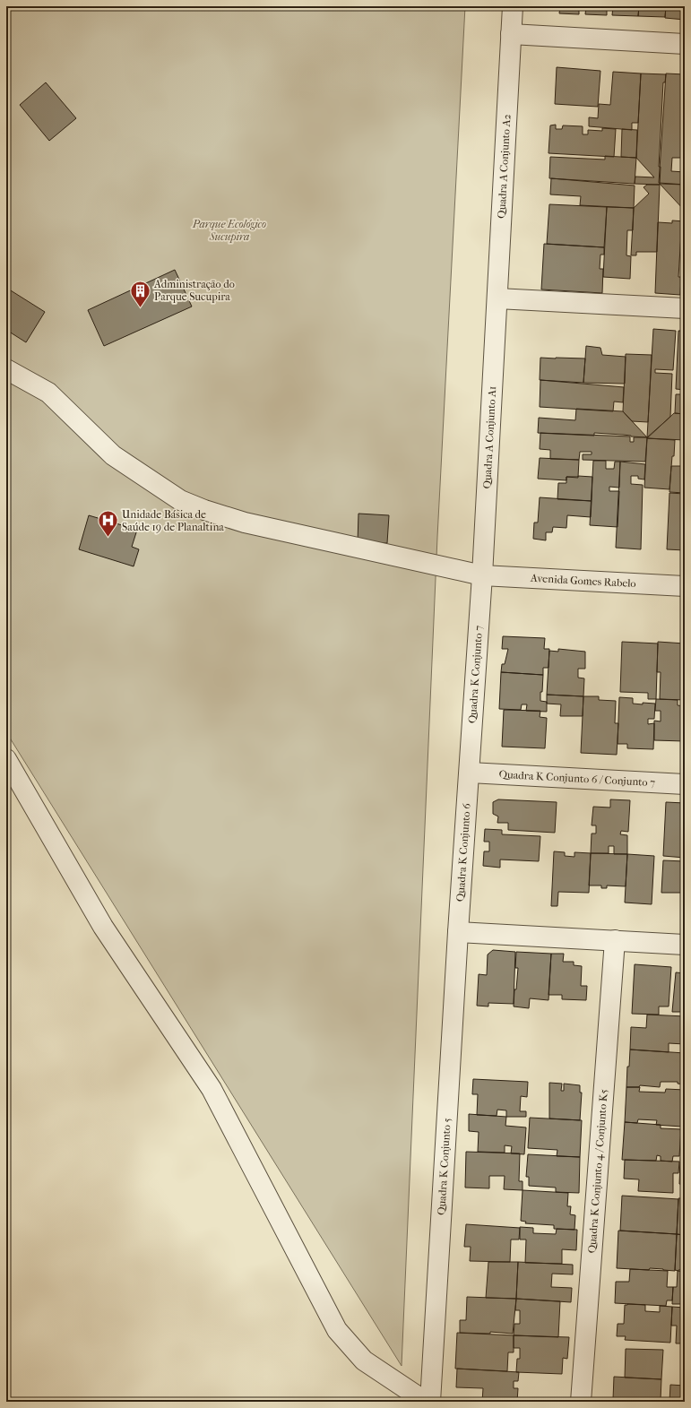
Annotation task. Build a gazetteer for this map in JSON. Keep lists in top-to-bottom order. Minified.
{"streets":{"street":["Quadra A Conjunto A2","Quadra A Conjunto A1","Avenida Gomes Rabelo","Quadra K Conjunto 7","Quadra K Conjunto 6 / Conjunto 7","Quadra K Conjunto 6","Quadra K Conjunto 5","Quadra K Conjunto 4 / Conjunto K5"]},"crossings":[["Quadra A Conjunto A2","Quadra A Conjunto A1"],["Quadra A Conjunto A1","Avenida Gomes Rabelo"],["Quadra A Conjunto A1","Quadra K Conjunto 7"],["Avenida Gomes Rabelo","Quadra K Conjunto 7"],["Quadra K Conjunto 7","Quadra K Conjunto 6 / Conjunto 7"],["Quadra K Conjunto 7","Quadra K Conjunto 6"],["Quadra K Conjunto 6 / Conjunto 7","Quadra K Conjunto 6"],["Quadra K Conjunto 6","Quadra K Conjunto 5"]],"parks":["Parque Ecológico Sucupira"],"places":{"building":["Administração do Parque Sucupira"],"hospital":["Unidade Básica de Saúde 19 de Planaltina"]}}
